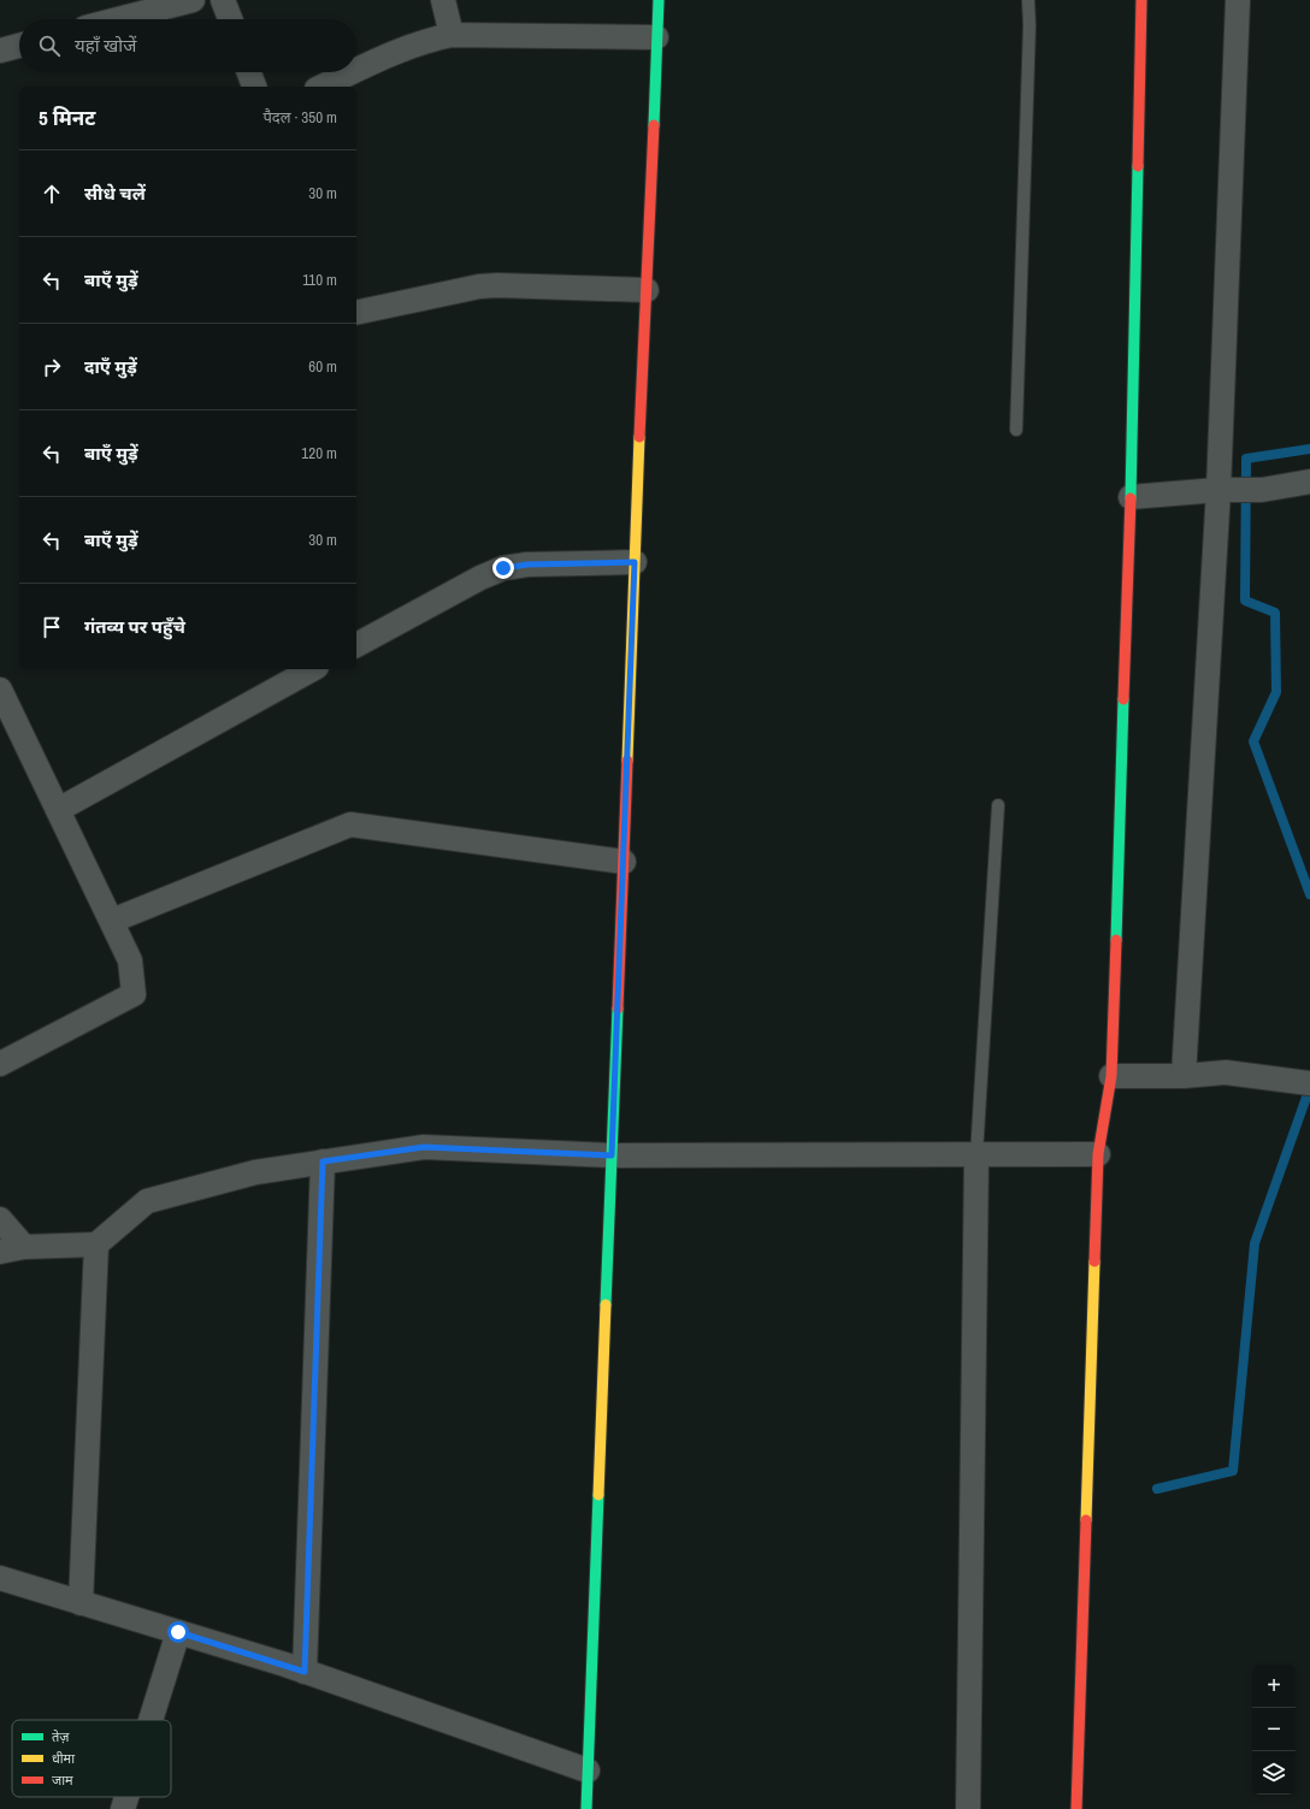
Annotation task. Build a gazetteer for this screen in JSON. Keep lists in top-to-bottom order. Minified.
{"legend":["तेज़","धीमा","जाम"],"page":{"search":"यहाँ खोजें","heading":["5 मिनट","पैदल · 350 m"],"list":[["सीधे चलें","30 m"],["बाएँ मुड़ें","110 m"],["दाएँ मुड़ें","60 m"],["बाएँ मुड़ें","120 m"],["बाएँ मुड़ें","30 m"],"गंतव्य पर पहुँचे"],"map_buttons":["+","−"]}}
